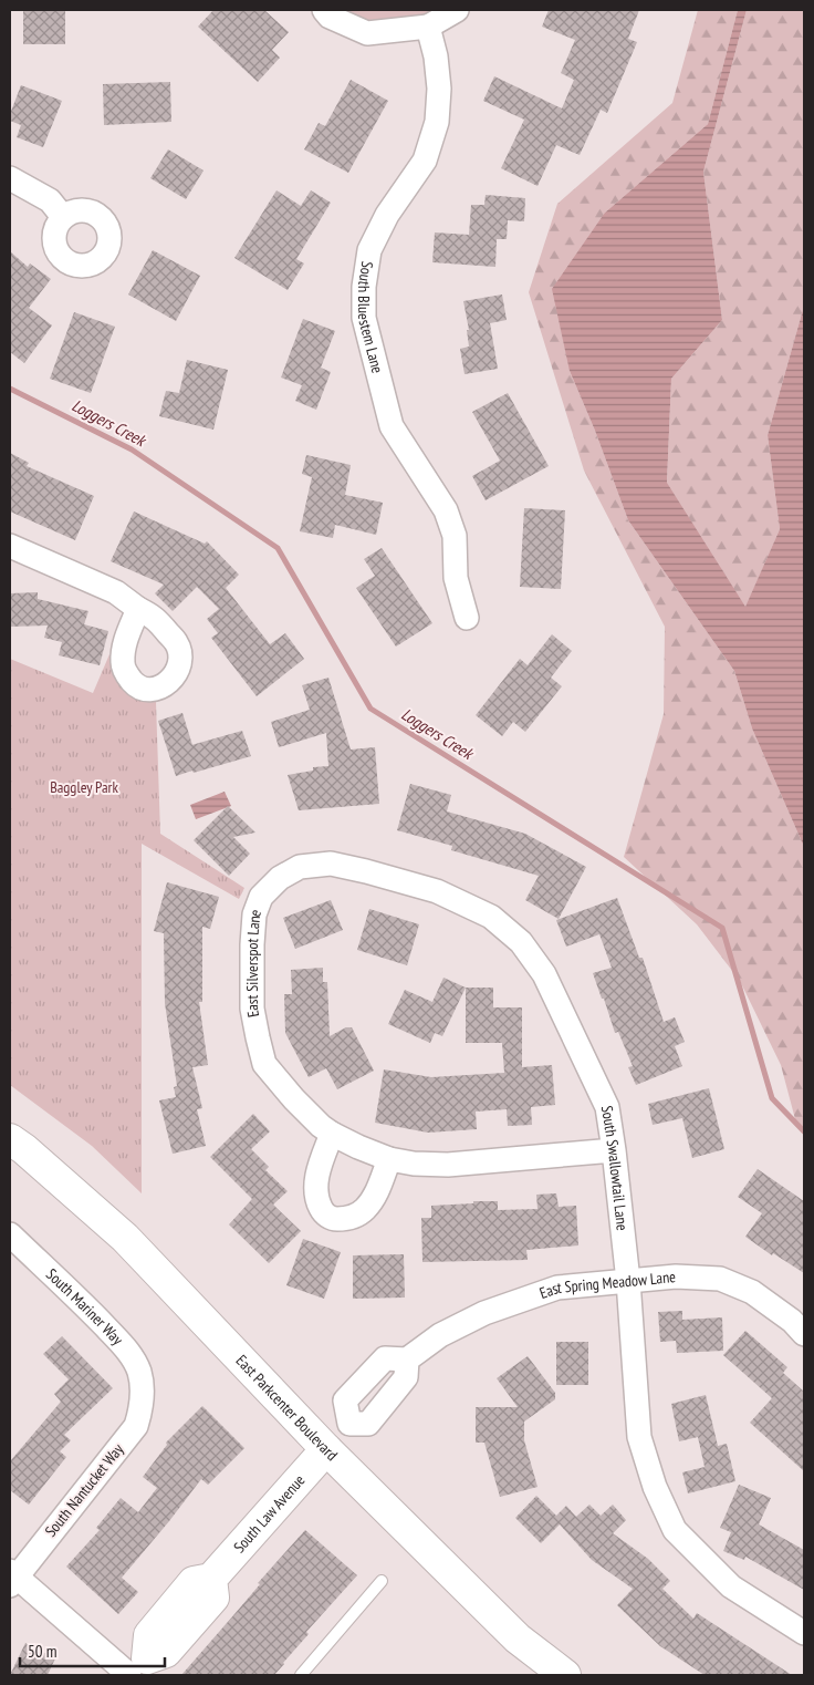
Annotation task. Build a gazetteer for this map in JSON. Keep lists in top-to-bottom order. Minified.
{"streets":{"main road":["East Parkcenter Boulevard","South Law Avenue"],"street":["South Bluestem Lane","East Silverspot Lane","South Swallowtail Lane","East Spring Meadow Lane","South Mariner Way","South Nantucket Way"]},"crossings":[["East Silverspot Lane","South Swallowtail Lane"],["South Swallowtail Lane","East Spring Meadow Lane"],["East Spring Meadow Lane","East Parkcenter Boulevard"],["East Spring Meadow Lane","South Law Avenue"],["South Mariner Way","South Nantucket Way"],["East Parkcenter Boulevard","South Law Avenue"]],"water":["Loggers Creek"],"parks":["Baggley Park"],"scale_bar":"50 m"}
